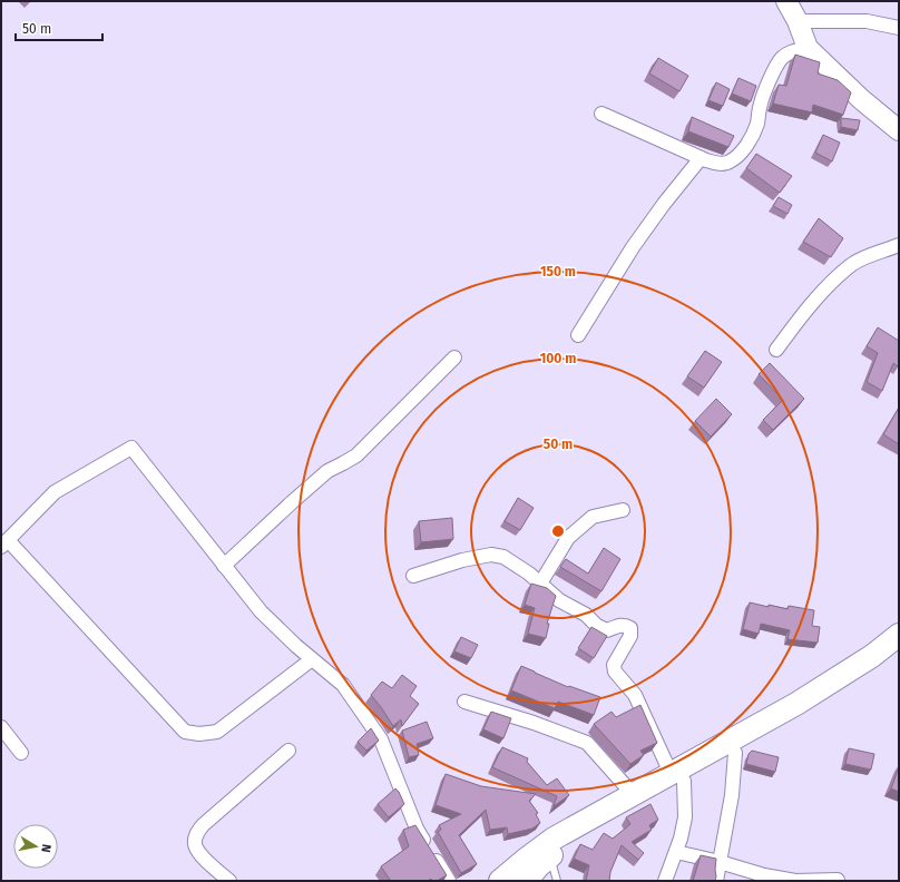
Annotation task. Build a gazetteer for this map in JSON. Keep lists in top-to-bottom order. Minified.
{"scale_bar":"50 m","north":"right","rings":["150 m","100 m","50 m"]}
